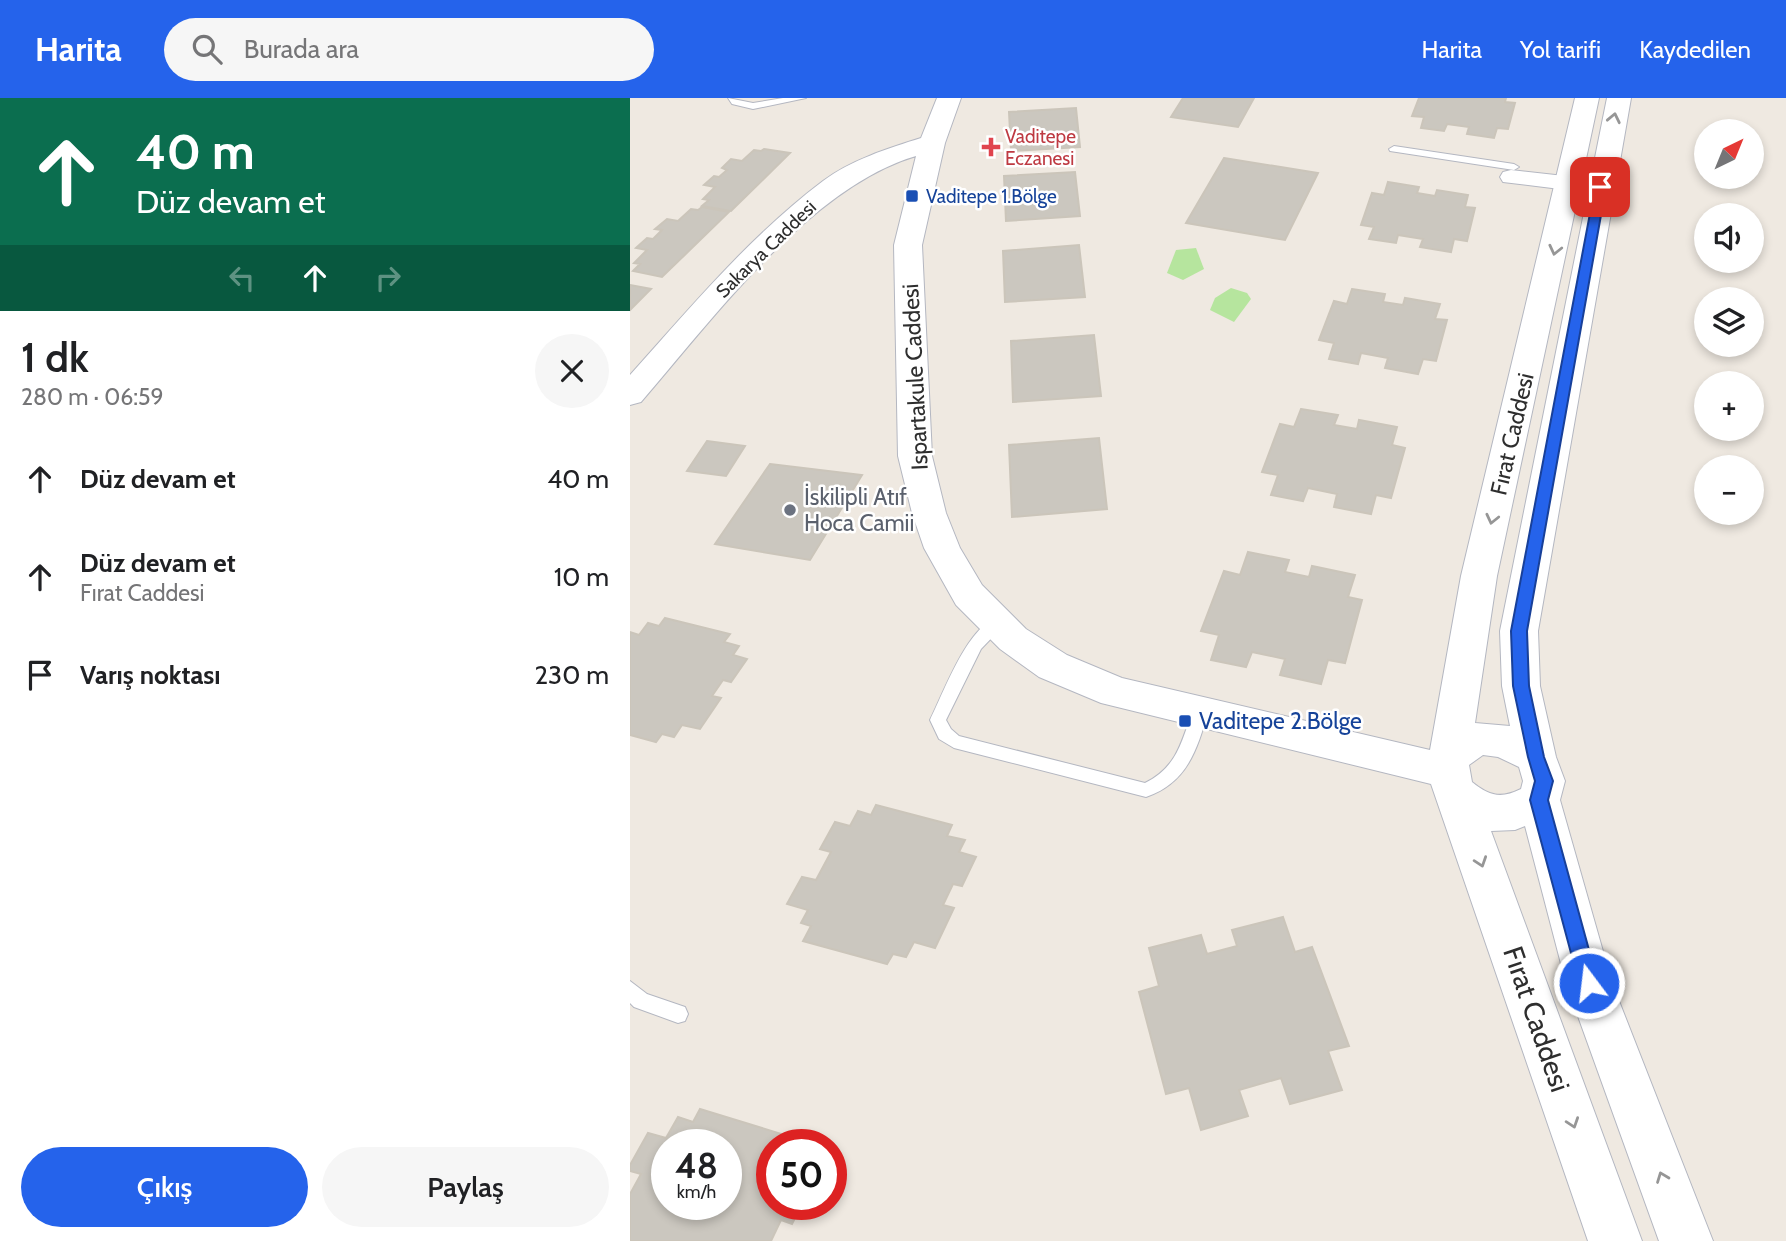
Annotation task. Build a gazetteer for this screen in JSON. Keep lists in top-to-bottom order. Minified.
{"streets":{"main road":["Sakarya Caddesi","Ispartakule Caddesi","Fırat Caddesi"]},"crossings":[["Sakarya Caddesi","Ispartakule Caddesi"],["Ispartakule Caddesi","Fırat Caddesi"]],"places":{"health":["Vaditepe Eczanesi"],"transit":["Vaditepe 1.Bölge","Vaditepe 2.Bölge"],"other":["İskilipli Atıf Hoca Camii"]},"north":"top right","page":{"header":"Harita","search":"Burada ara","nav":["Harita","Yol tarifi","Kaydedilen"],"turn":["40 m","Düz devam et"],"map_buttons":["+","−"],"heading":["1 dk","280 m · 06:59"],"list":[{"name":"Düz devam et","value":"40 m"},{"name":"Düz devam et","note":"Fırat Caddesi","value":"10 m"},{"name":"Varış noktası","value":"230 m"}],"speed":"48 km/h","limit":"50","buttons":["Çıkış","Paylaş"]}}
